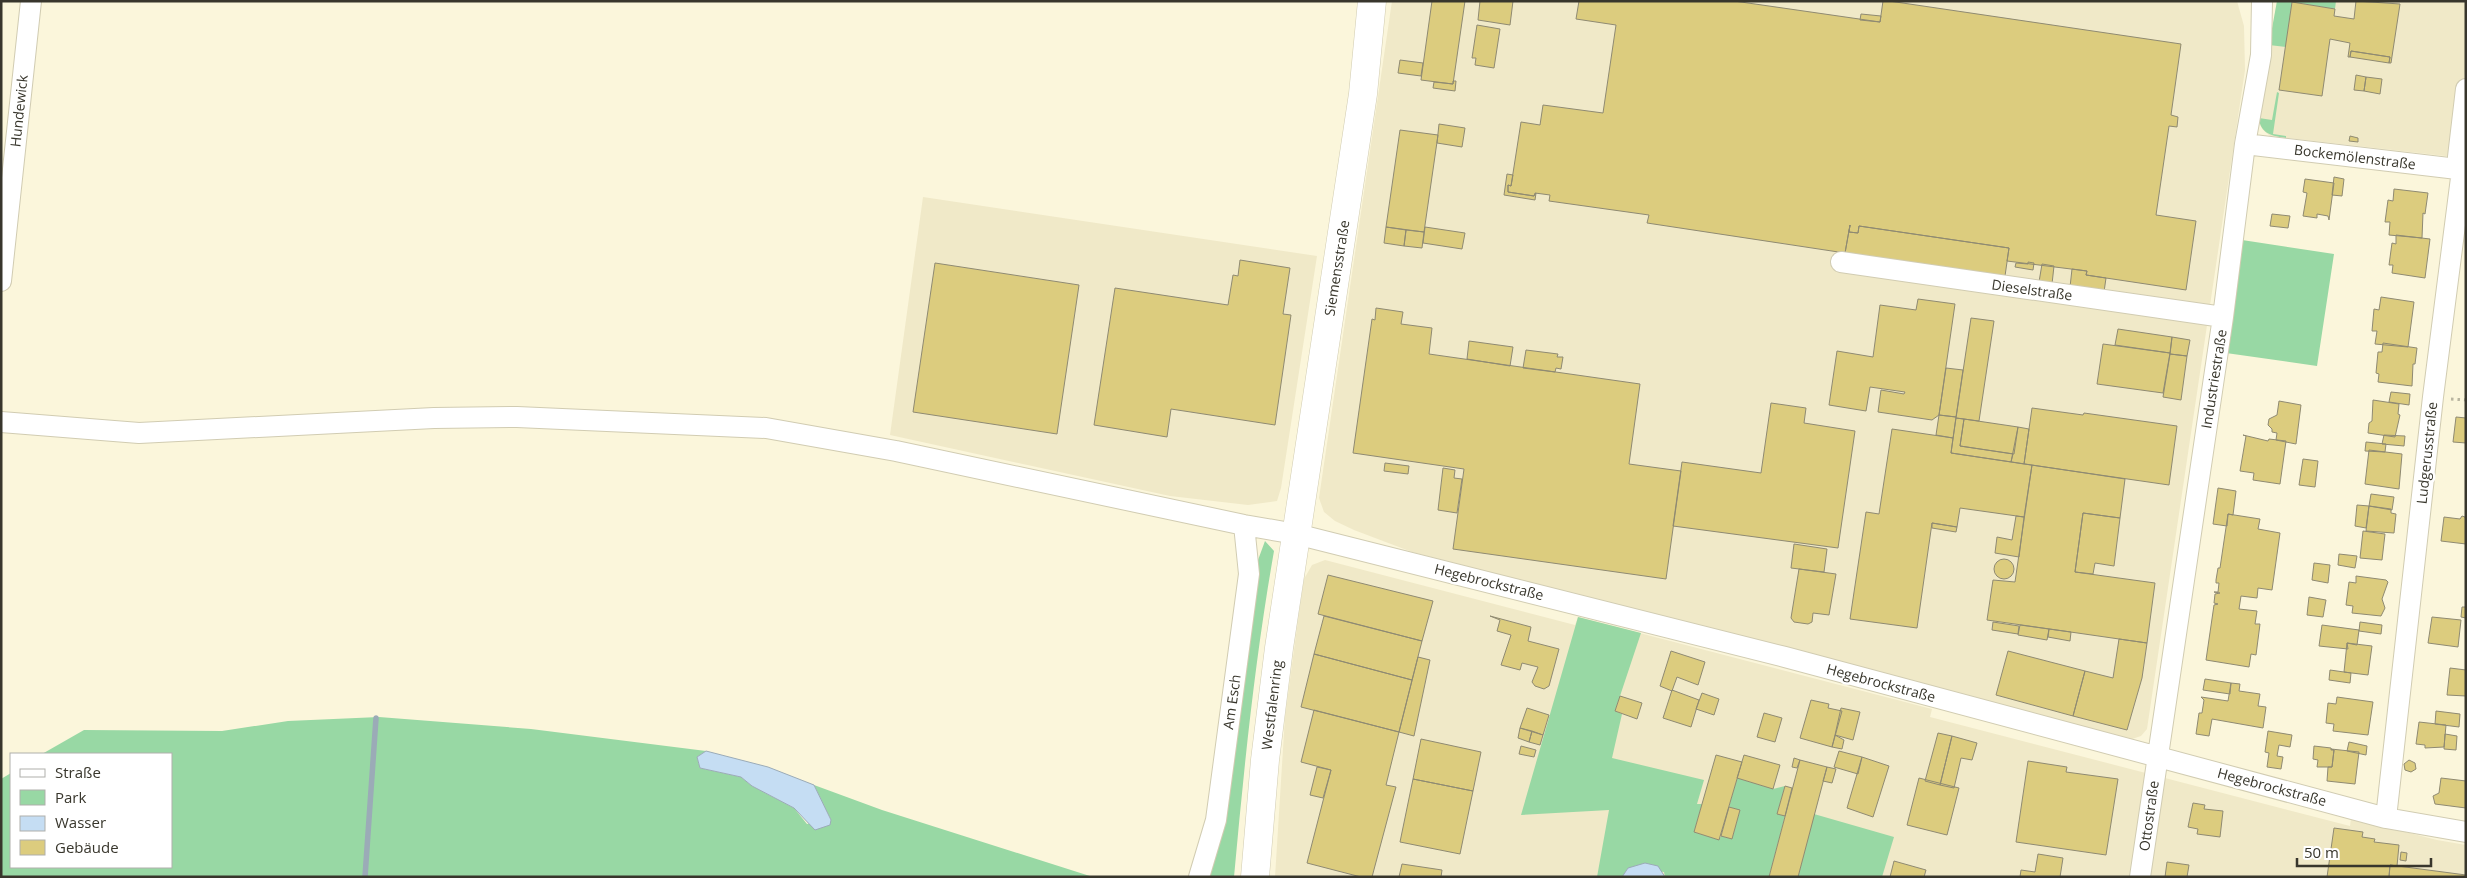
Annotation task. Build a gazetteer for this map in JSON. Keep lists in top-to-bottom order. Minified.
{"streets":{"street":["Hundewick","Bockemölenstraße","Siemensstraße","Dieselstraße","Industriestraße","Ludgerusstraße","Hegebrockstraße","Am Esch","Westfalenring","Ottostraße"]},"crossings":[["Bockemölenstraße","Industriestraße"],["Bockemölenstraße","Ludgerusstraße"],["Siemensstraße","Hegebrockstraße"],["Siemensstraße","Westfalenring"],["Dieselstraße","Industriestraße"],["Industriestraße","Hegebrockstraße"],["Industriestraße","Ottostraße"],["Ludgerusstraße","Hegebrockstraße"],["Hegebrockstraße","Am Esch"],["Hegebrockstraße","Westfalenring"],["Hegebrockstraße","Ottostraße"]],"legend":["Straße","Park","Wasser","Gebäude"],"scale_bar":"50 m"}
